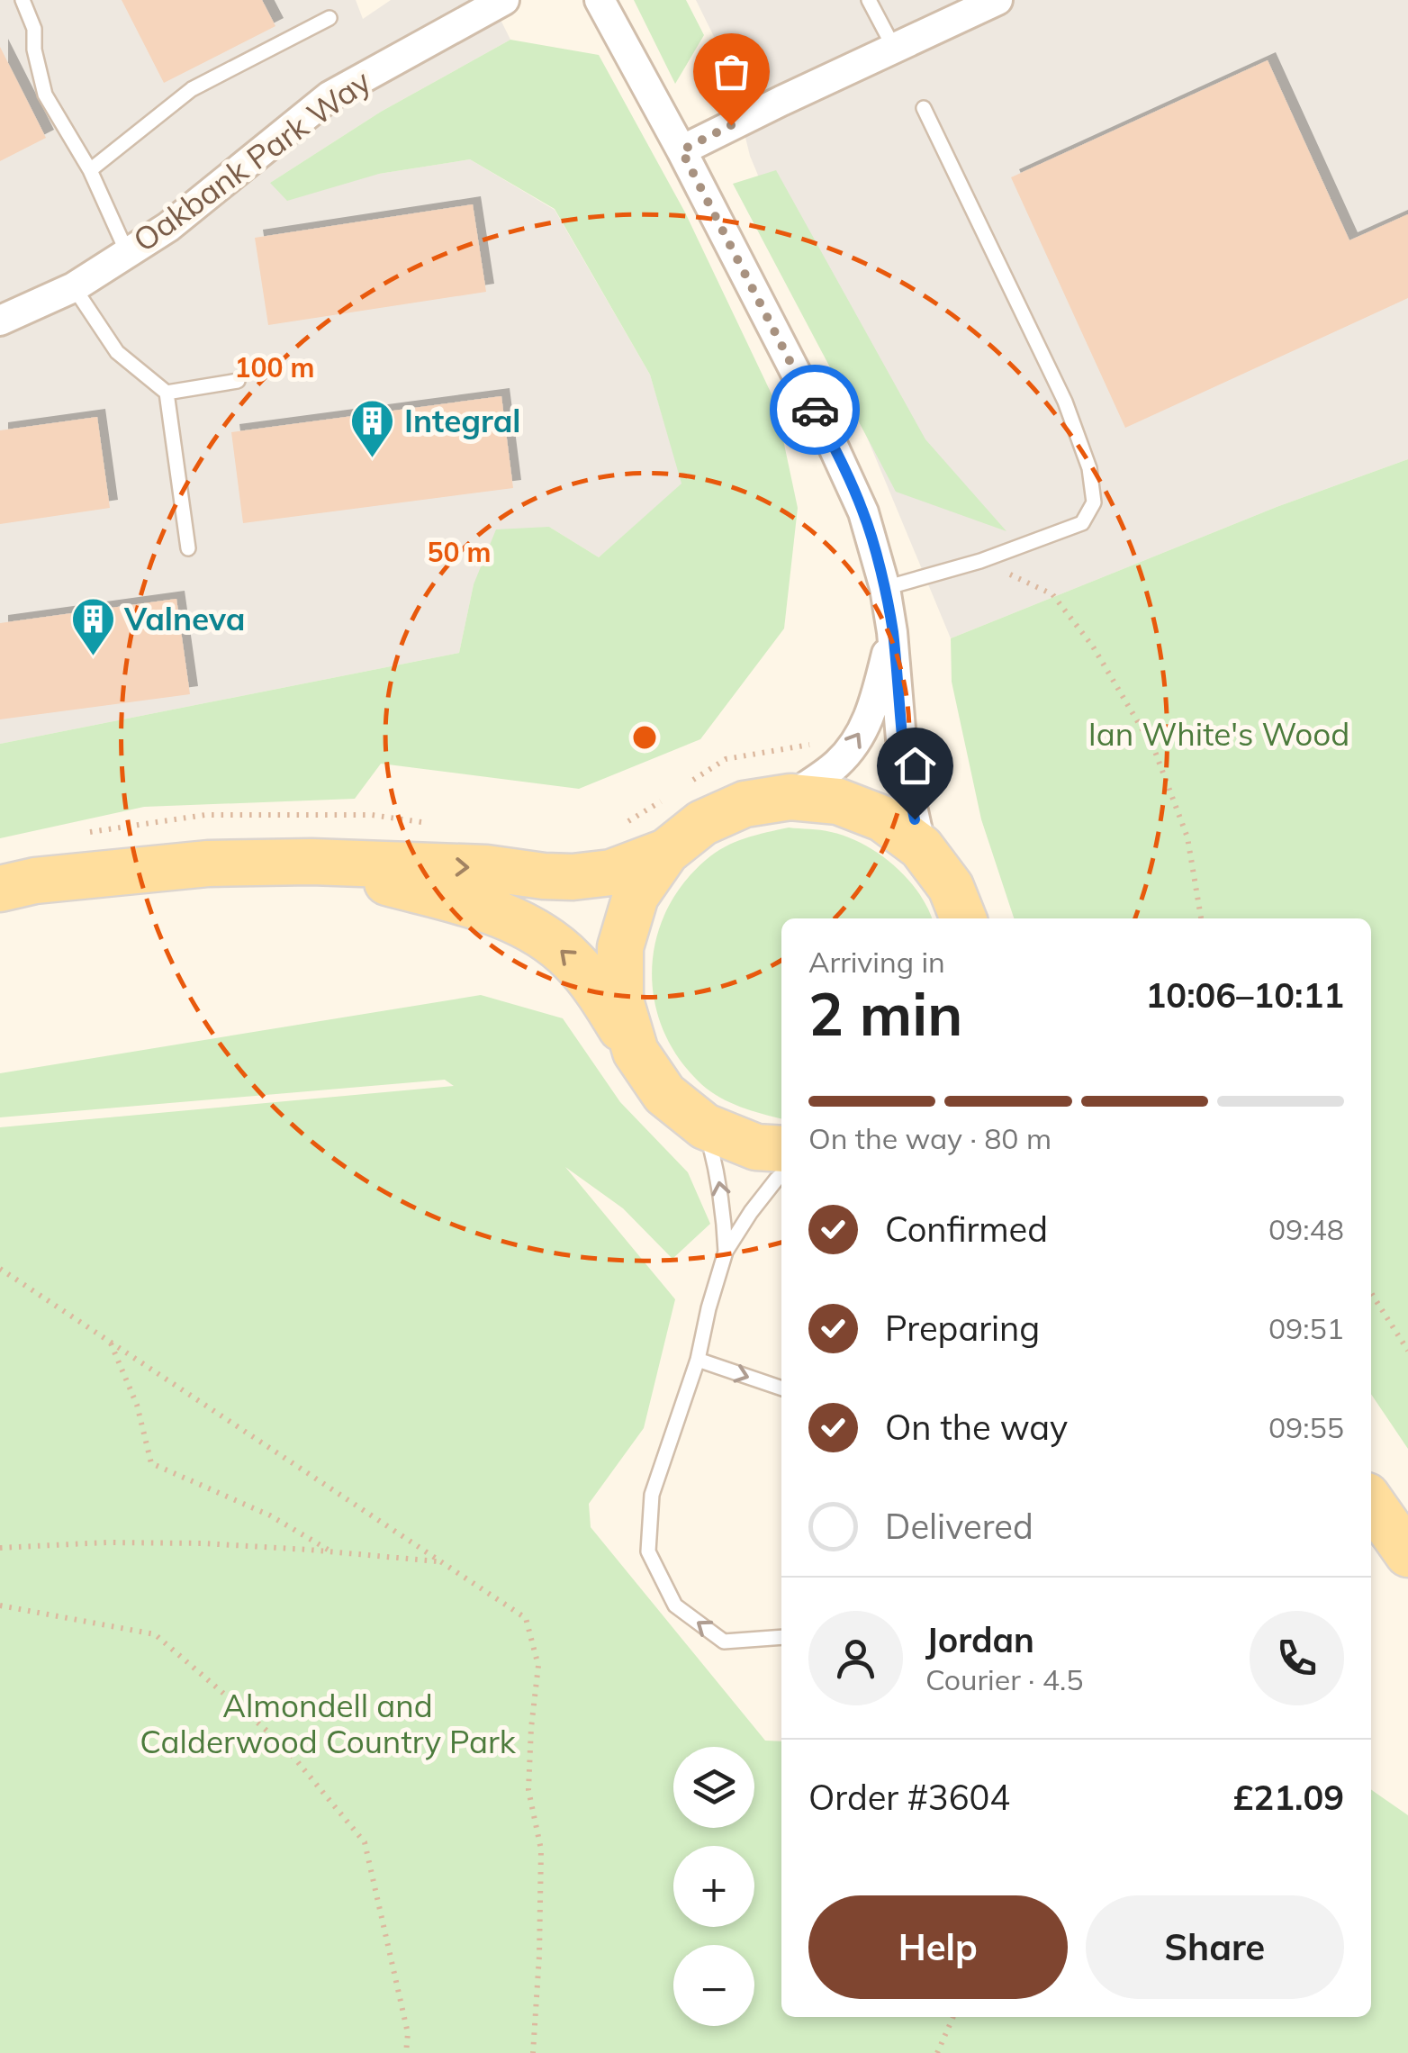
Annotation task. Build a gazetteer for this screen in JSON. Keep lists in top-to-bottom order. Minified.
{"streets":{"street":["Oakbank Park Way"]},"parks":["Ian White's Wood","Almondell and Calderwood Country Park"],"places":{"building":["Integral","Valneva"]},"page":{"heading":["2 min","Arriving in","10:06–10:11"],"panel":["Jordan","Courier · 4.5","Order #3604","£21.09"],"bar":"On the way · 80 m","list":[["Confirmed","09:48"],["Preparing","09:51"],["On the way","09:55"],"Delivered"],"map_buttons":["+","−"],"buttons":["Help","Share"]},"rings":["100 m","50 m"]}
